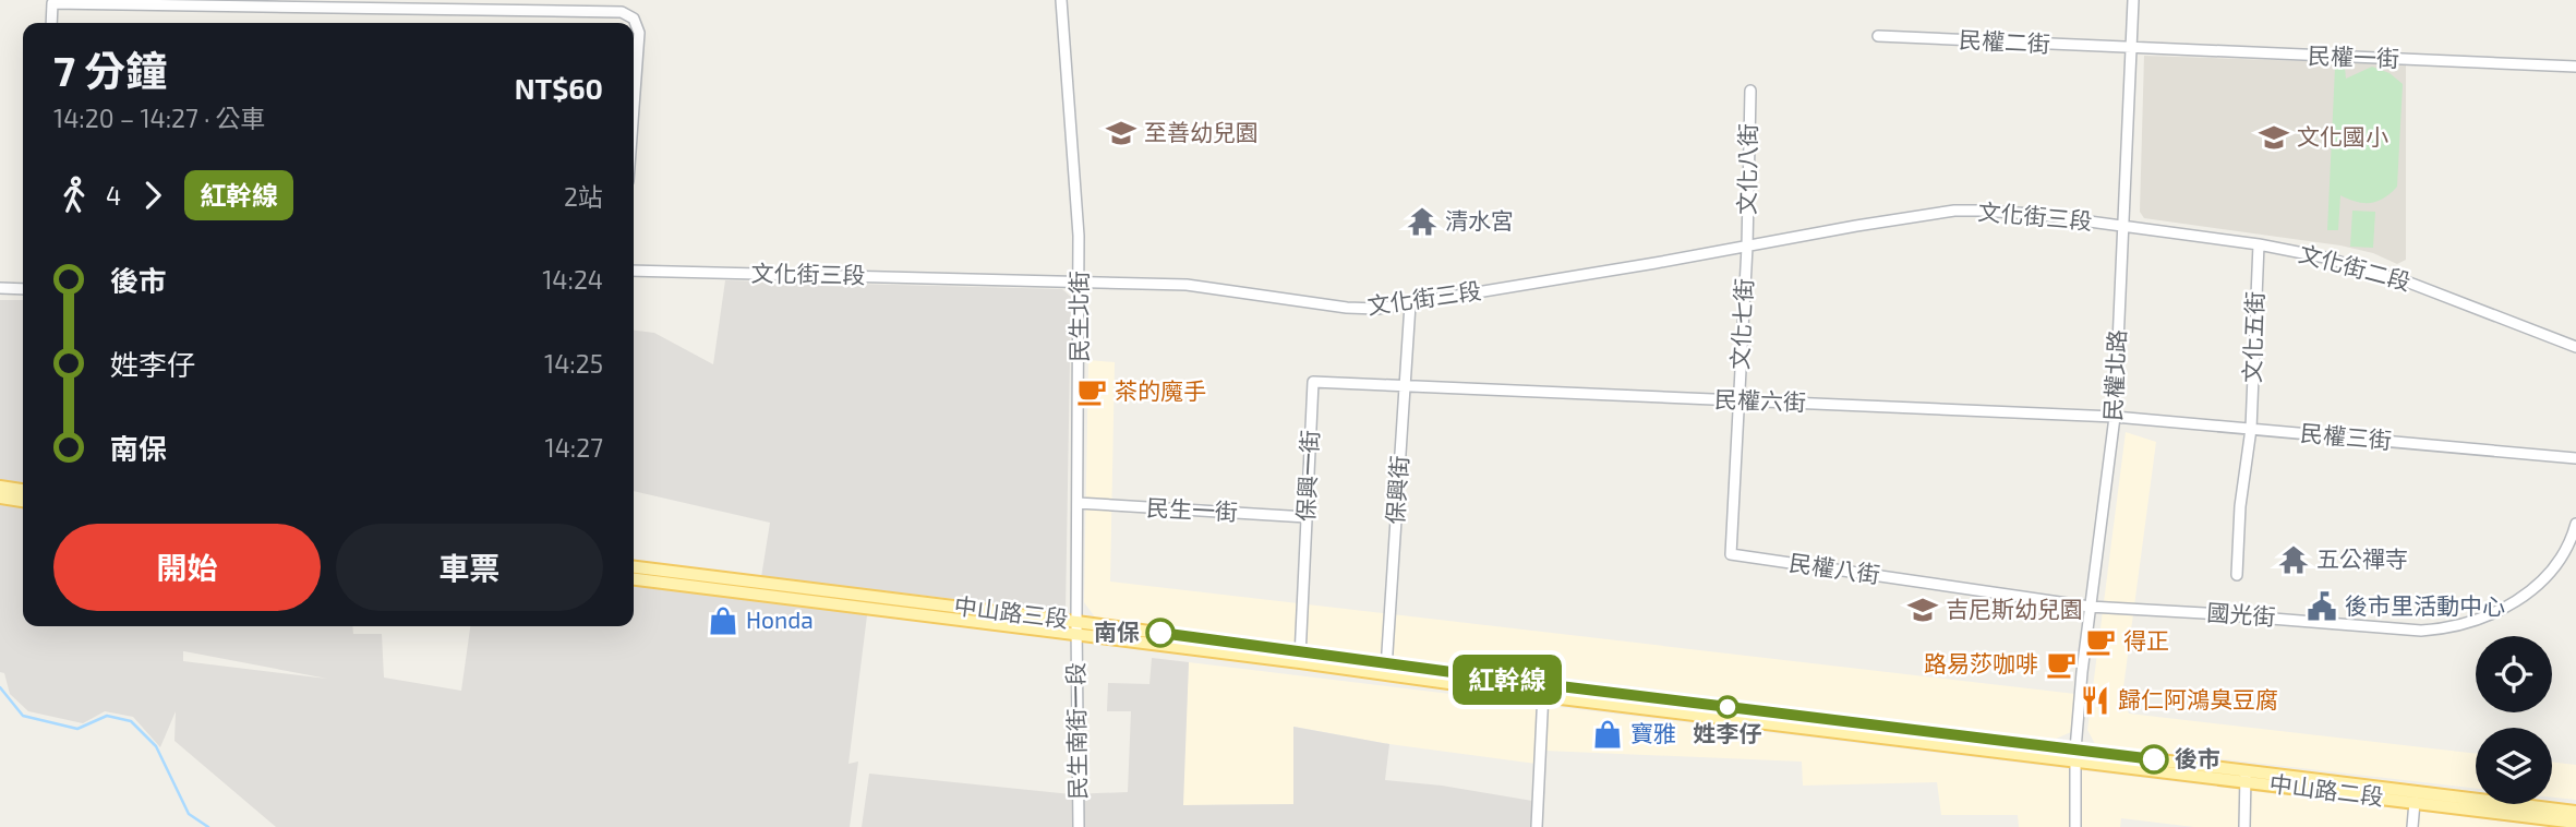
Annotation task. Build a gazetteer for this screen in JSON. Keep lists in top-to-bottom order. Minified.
{"streets":{"main road":["中山路三段","中山路二段"],"street":["民權二街","民權一街","文化八街","文化街三段","文化街二段","民生北街","文化七街","文化五街","民權北路","民權六街","民權三街","保興一街","保興街","民生一街","民權八街","國光街","民生南街一段"]},"crossings":[["民權二街","民權一街"],["民權二街","民權北路"],["民權一街","民權北路"],["文化八街","文化街三段"],["文化八街","文化七街"],["文化街三段","文化街二段"],["文化街三段","民生北街"],["文化街三段","文化七街"],["文化街三段","民權北路"],["文化街三段","保興街"],["文化街二段","文化五街"],["文化街二段","民權北路"],["民生北街","民生一街"],["民生北街","中山路三段"],["民生北街","民生南街一段"],["文化七街","民權六街"],["文化七街","民權八街"],["文化五街","民權三街"],["民權北路","民權六街"],["民權北路","民權三街"],["民權北路","民權八街"],["民權北路","中山路三段"],["民權北路","國光街"],["民權北路","中山路二段"],["民權六街","民權三街"],["民權六街","保興一街"],["民權六街","保興街"],["民權六街","民權八街"],["保興一街","保興街"],["保興一街","民生一街"],["保興一街","中山路三段"],["保興街","中山路三段"],["民權八街","國光街"],["中山路三段","民生南街一段"],["中山路三段","中山路二段"]],"places":{"school or university":["至善幼兒園","文化國小","吉尼斯幼兒園"],"temple":["清水宮","五公禪寺"],"cafe":["茶的魔手","得正","路易莎咖啡"],"public building":["後市里活動中心"],"shop":["Honda","寶雅"],"other":["南保","姓李仔","後市"],"restaurant":["歸仁阿鴻臭豆腐"]},"lines":["bus line 紅幹線"],"page":{"on_map":"紅幹線","heading":["7 分鐘","14:20 – 14:27 · 公車","NT$60"],"legs":["4","紅幹線","2站"],"list":[{"name":"後市","value":"14:24"},{"name":"姓李仔","value":"14:25"},{"name":"南保","value":"14:27"}],"buttons":["開始","車票"]}}
